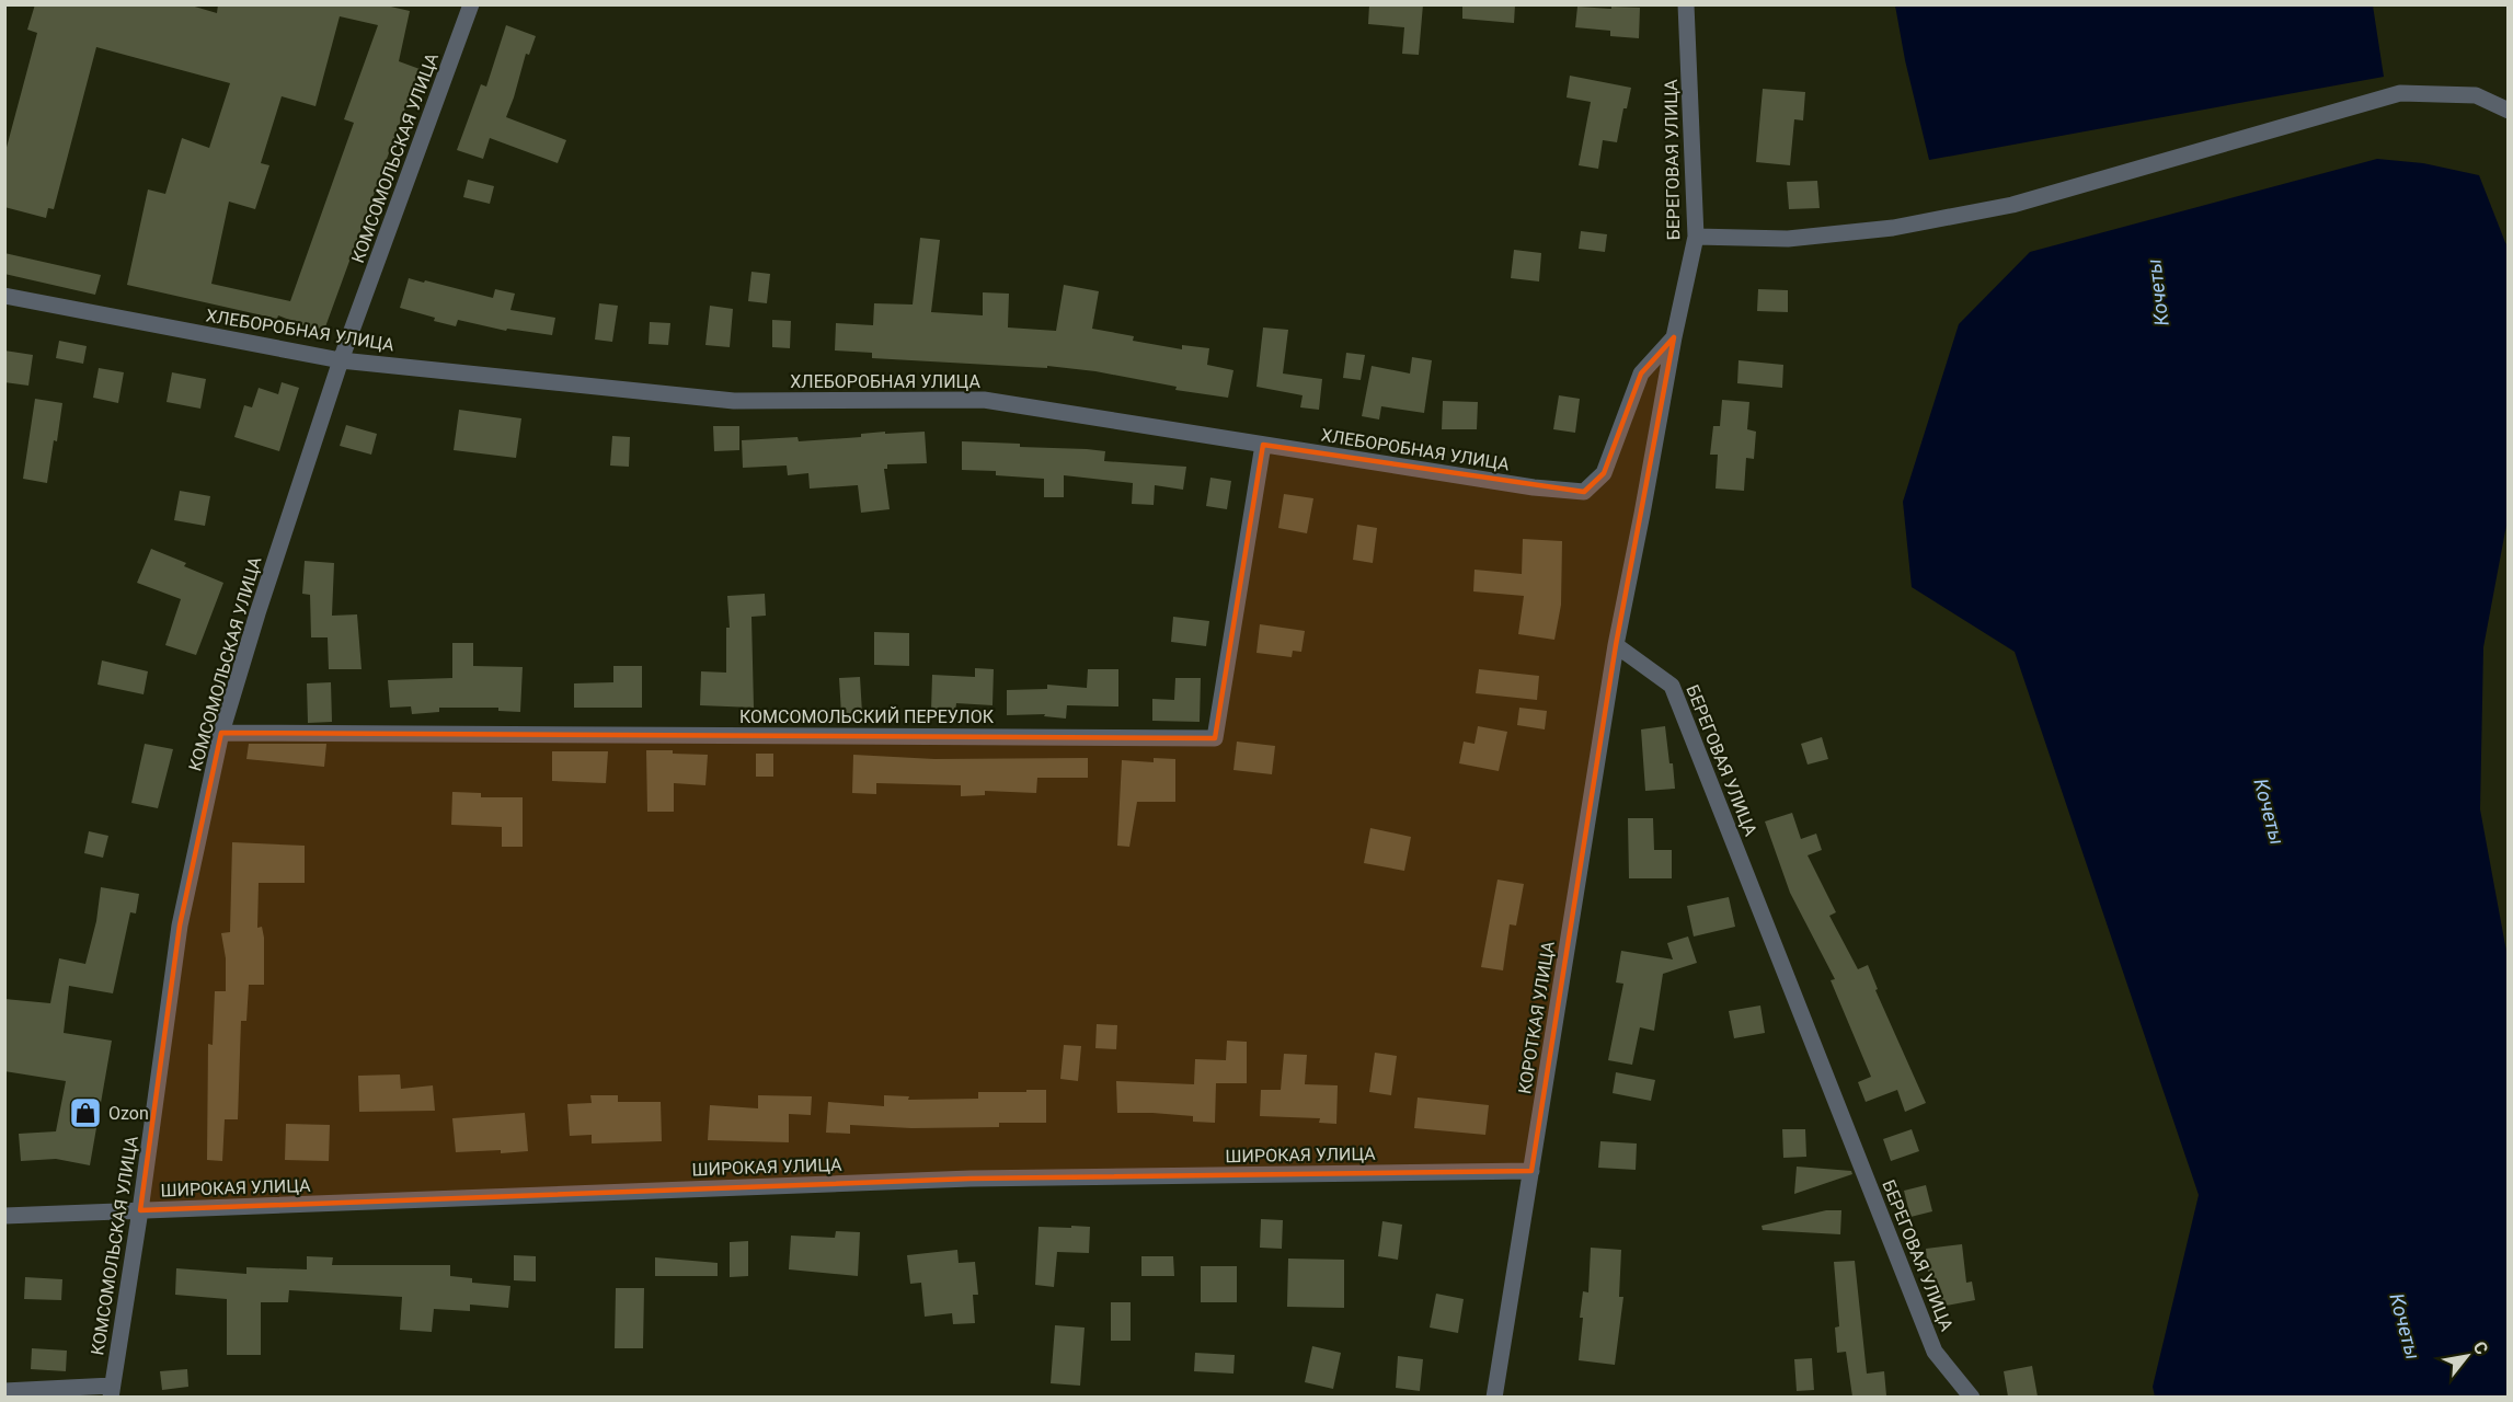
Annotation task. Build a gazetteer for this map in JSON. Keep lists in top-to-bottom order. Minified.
{"streets":{"street":["КОМСОМОЛЬСКАЯ УЛИЦА","БЕРЕГОВАЯ УЛИЦА","ХЛЕБОРОБНАЯ УЛИЦА","КОМСОМОЛЬСКИЙ ПЕРЕУЛОК","КОРОТКАЯ УЛИЦА","ШИРОКАЯ УЛИЦА"]},"crossings":[["КОМСОМОЛЬСКАЯ УЛИЦА","ХЛЕБОРОБНАЯ УЛИЦА"],["КОМСОМОЛЬСКАЯ УЛИЦА","КОМСОМОЛЬСКИЙ ПЕРЕУЛОК"],["КОМСОМОЛЬСКАЯ УЛИЦА","ШИРОКАЯ УЛИЦА"],["БЕРЕГОВАЯ УЛИЦА","ХЛЕБОРОБНАЯ УЛИЦА"],["БЕРЕГОВАЯ УЛИЦА","КОРОТКАЯ УЛИЦА"],["ХЛЕБОРОБНАЯ УЛИЦА","КОМСОМОЛЬСКИЙ ПЕРЕУЛОК"],["КОРОТКАЯ УЛИЦА","ШИРОКАЯ УЛИЦА"]],"water":["Кочеты"],"places":{"shop":["Ozon"]},"north":"top right"}
